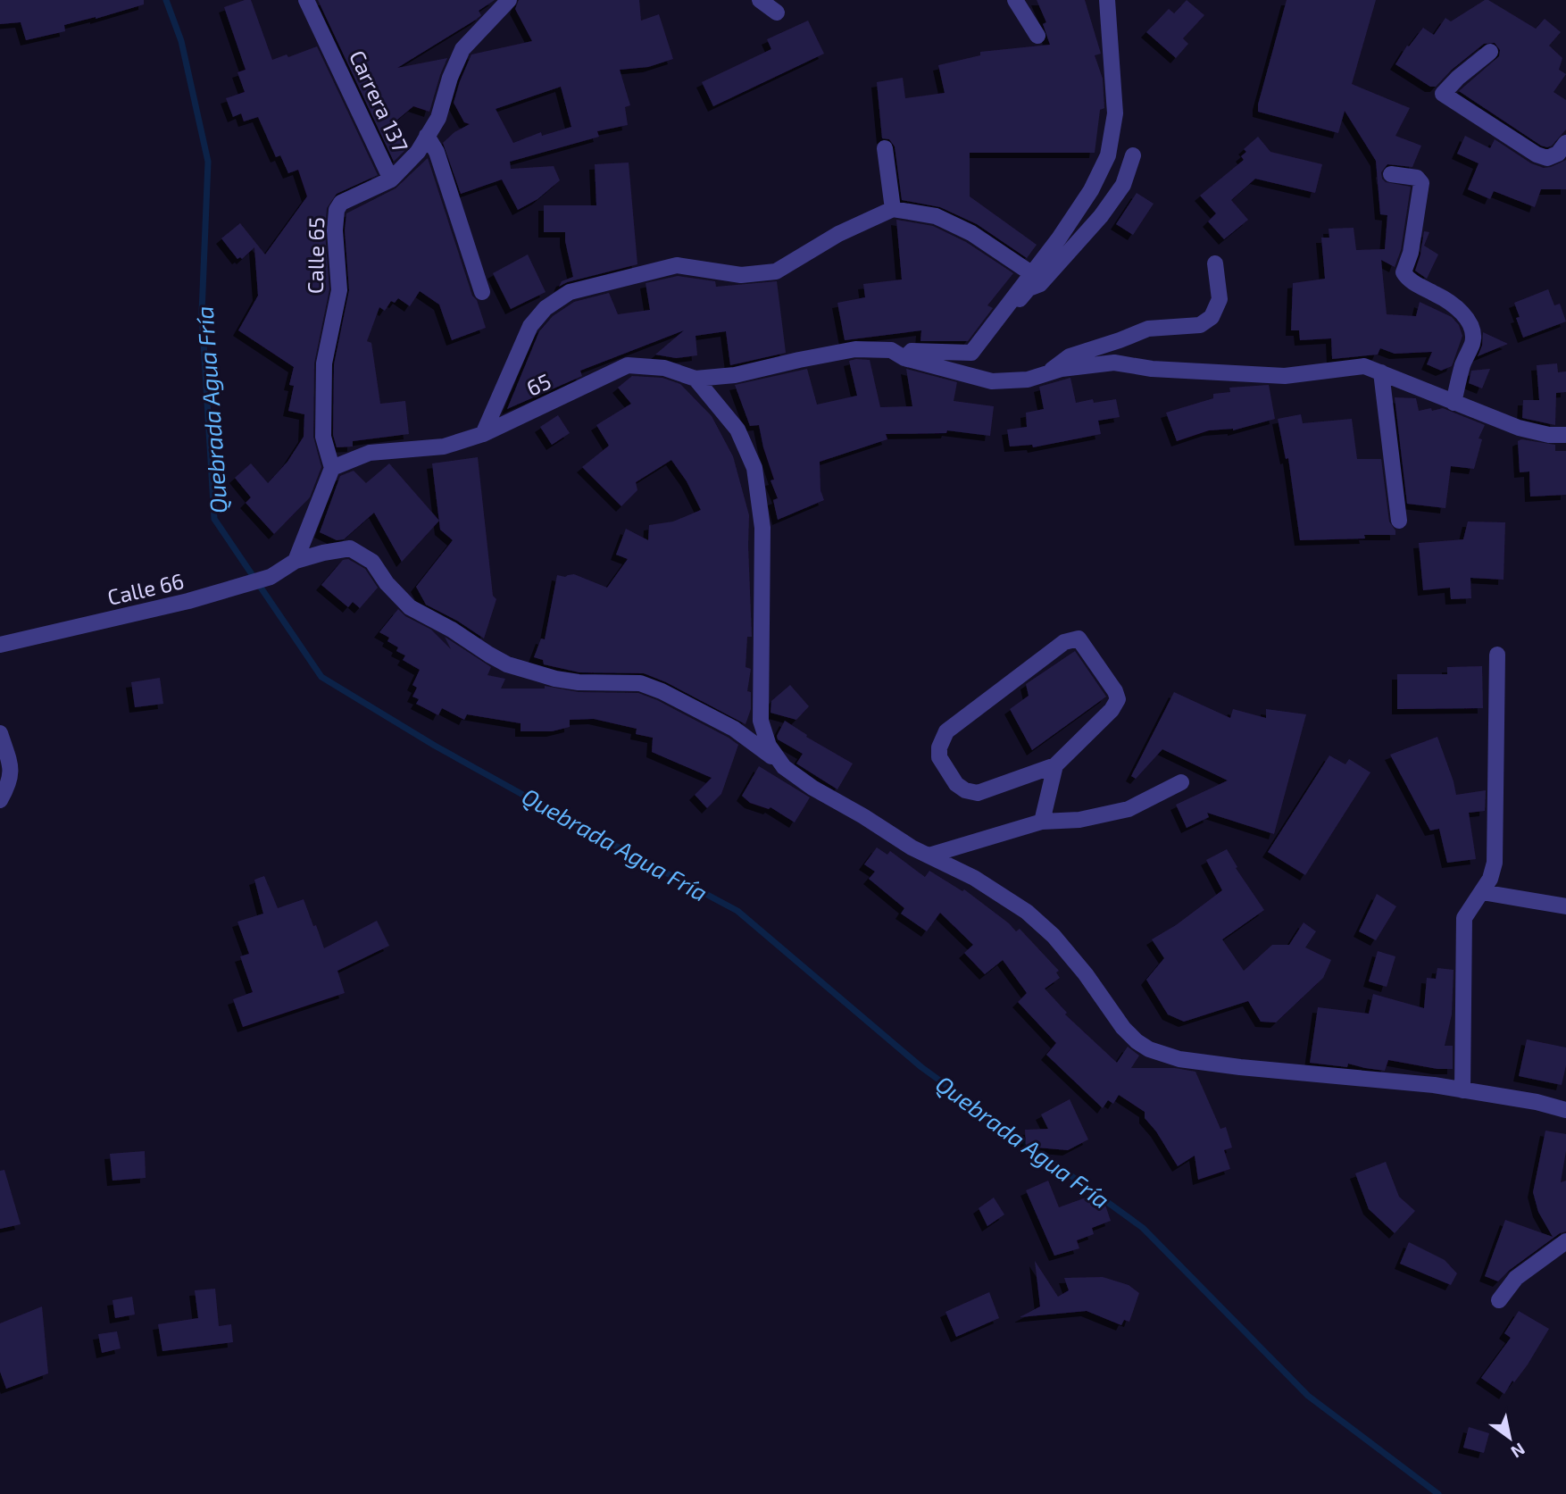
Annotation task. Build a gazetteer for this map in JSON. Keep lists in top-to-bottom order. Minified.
{"streets":{"street":["Carrera 137","Calle 65","65","Calle 66"]},"crossings":[["Carrera 137","Calle 65"],["Calle 65","65"]],"water":["Quebrada Agua Fría"],"north":"bottom right"}
